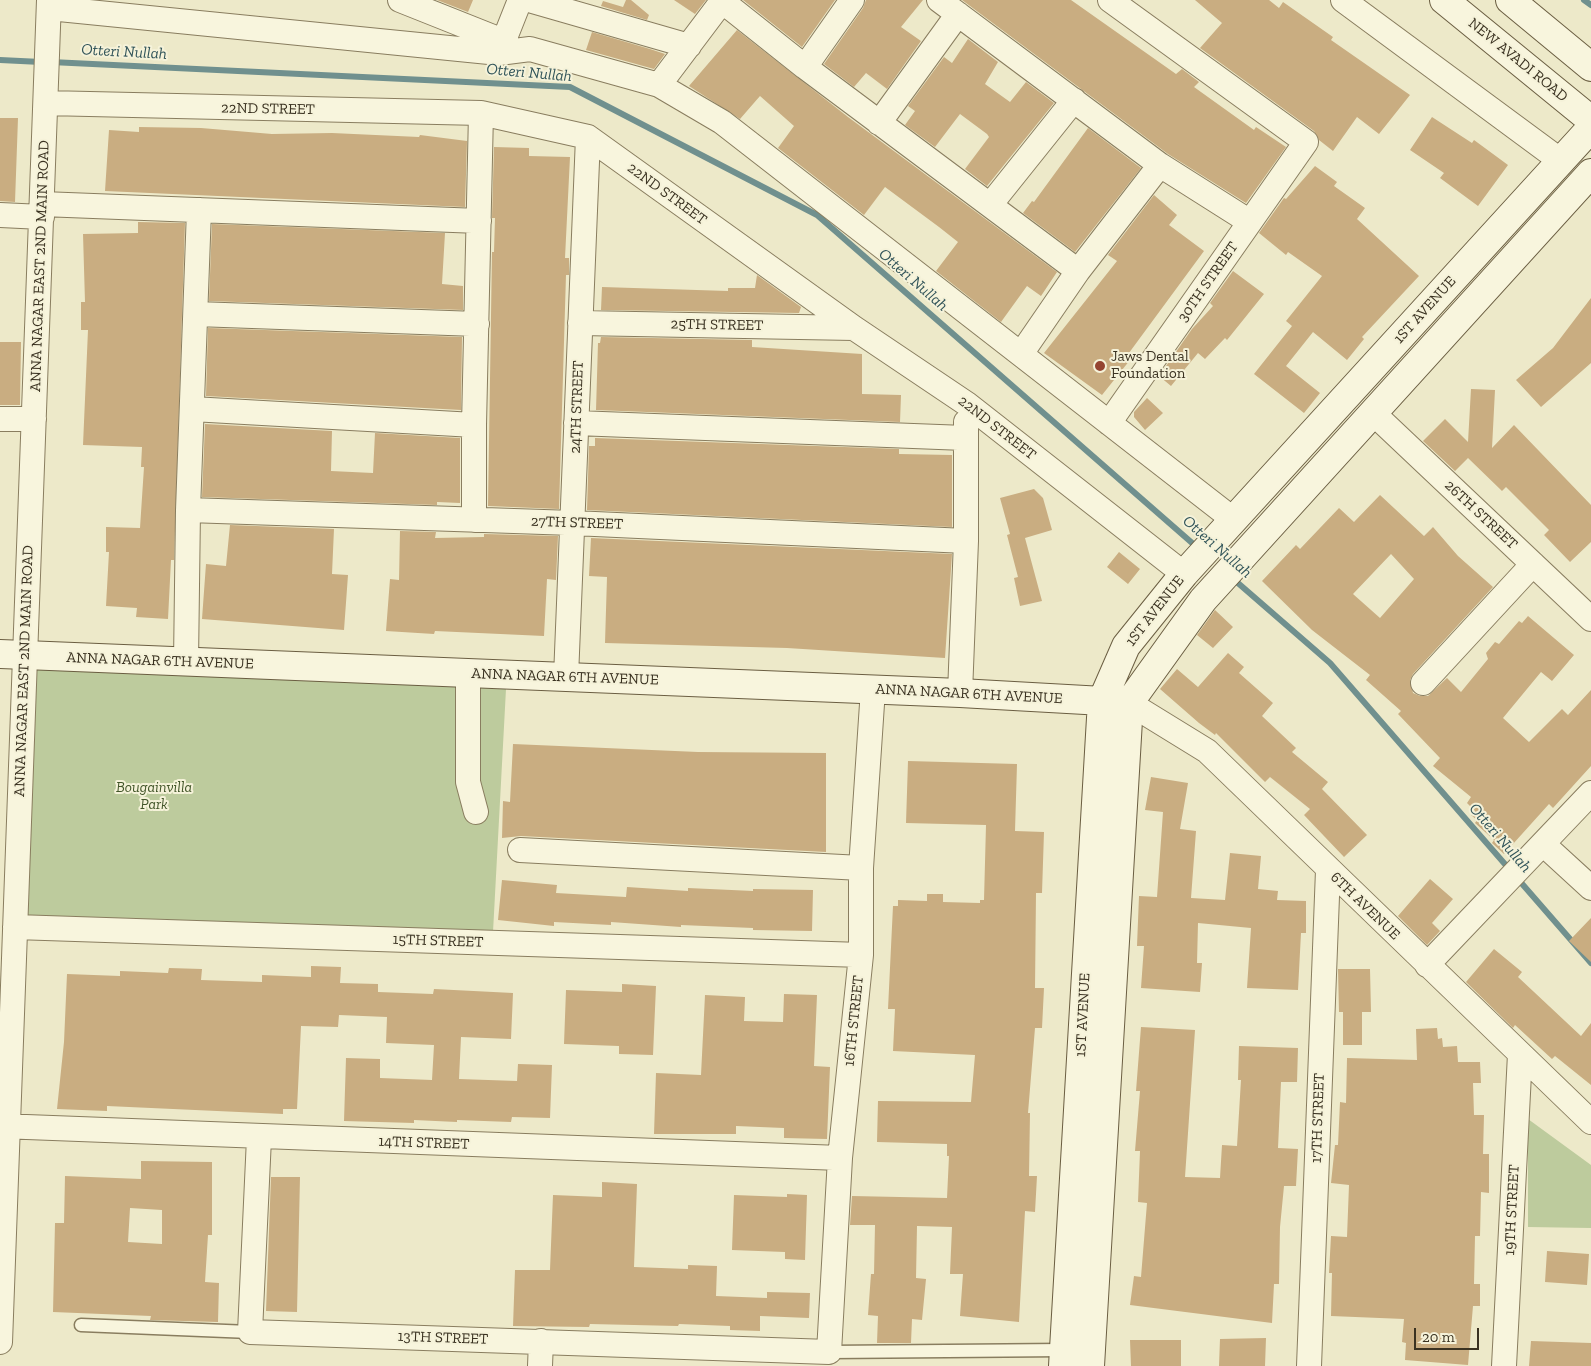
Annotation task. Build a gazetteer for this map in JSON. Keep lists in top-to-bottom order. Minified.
{"streets":{"street":["NEW AVADI ROAD","22ND STREET","ANNA NAGAR EAST 2ND MAIN ROAD","30TH STREET","1ST AVENUE","25TH STREET","24TH STREET","26TH STREET","27TH STREET","ANNA NAGAR 6TH AVENUE","6TH AVENUE","15TH STREET","16TH STREET","17TH STREET","14TH STREET","19TH STREET","13TH STREET"]},"crossings":[["22ND STREET","ANNA NAGAR EAST 2ND MAIN ROAD"],["22ND STREET","1ST AVENUE"],["22ND STREET","25TH STREET"],["22ND STREET","24TH STREET"],["ANNA NAGAR EAST 2ND MAIN ROAD","ANNA NAGAR 6TH AVENUE"],["ANNA NAGAR EAST 2ND MAIN ROAD","15TH STREET"],["ANNA NAGAR EAST 2ND MAIN ROAD","14TH STREET"],["1ST AVENUE","26TH STREET"],["1ST AVENUE","ANNA NAGAR 6TH AVENUE"],["1ST AVENUE","6TH AVENUE"],["25TH STREET","24TH STREET"],["24TH STREET","27TH STREET"],["24TH STREET","ANNA NAGAR 6TH AVENUE"],["ANNA NAGAR 6TH AVENUE","6TH AVENUE"],["ANNA NAGAR 6TH AVENUE","16TH STREET"],["6TH AVENUE","17TH STREET"],["6TH AVENUE","19TH STREET"],["15TH STREET","16TH STREET"],["16TH STREET","14TH STREET"],["16TH STREET","13TH STREET"]],"water":["Otteri Nullah"],"parks":["Bougainvilla Park"],"places":["Jaws Dental Foundation"],"scale_bar":"20 m"}
